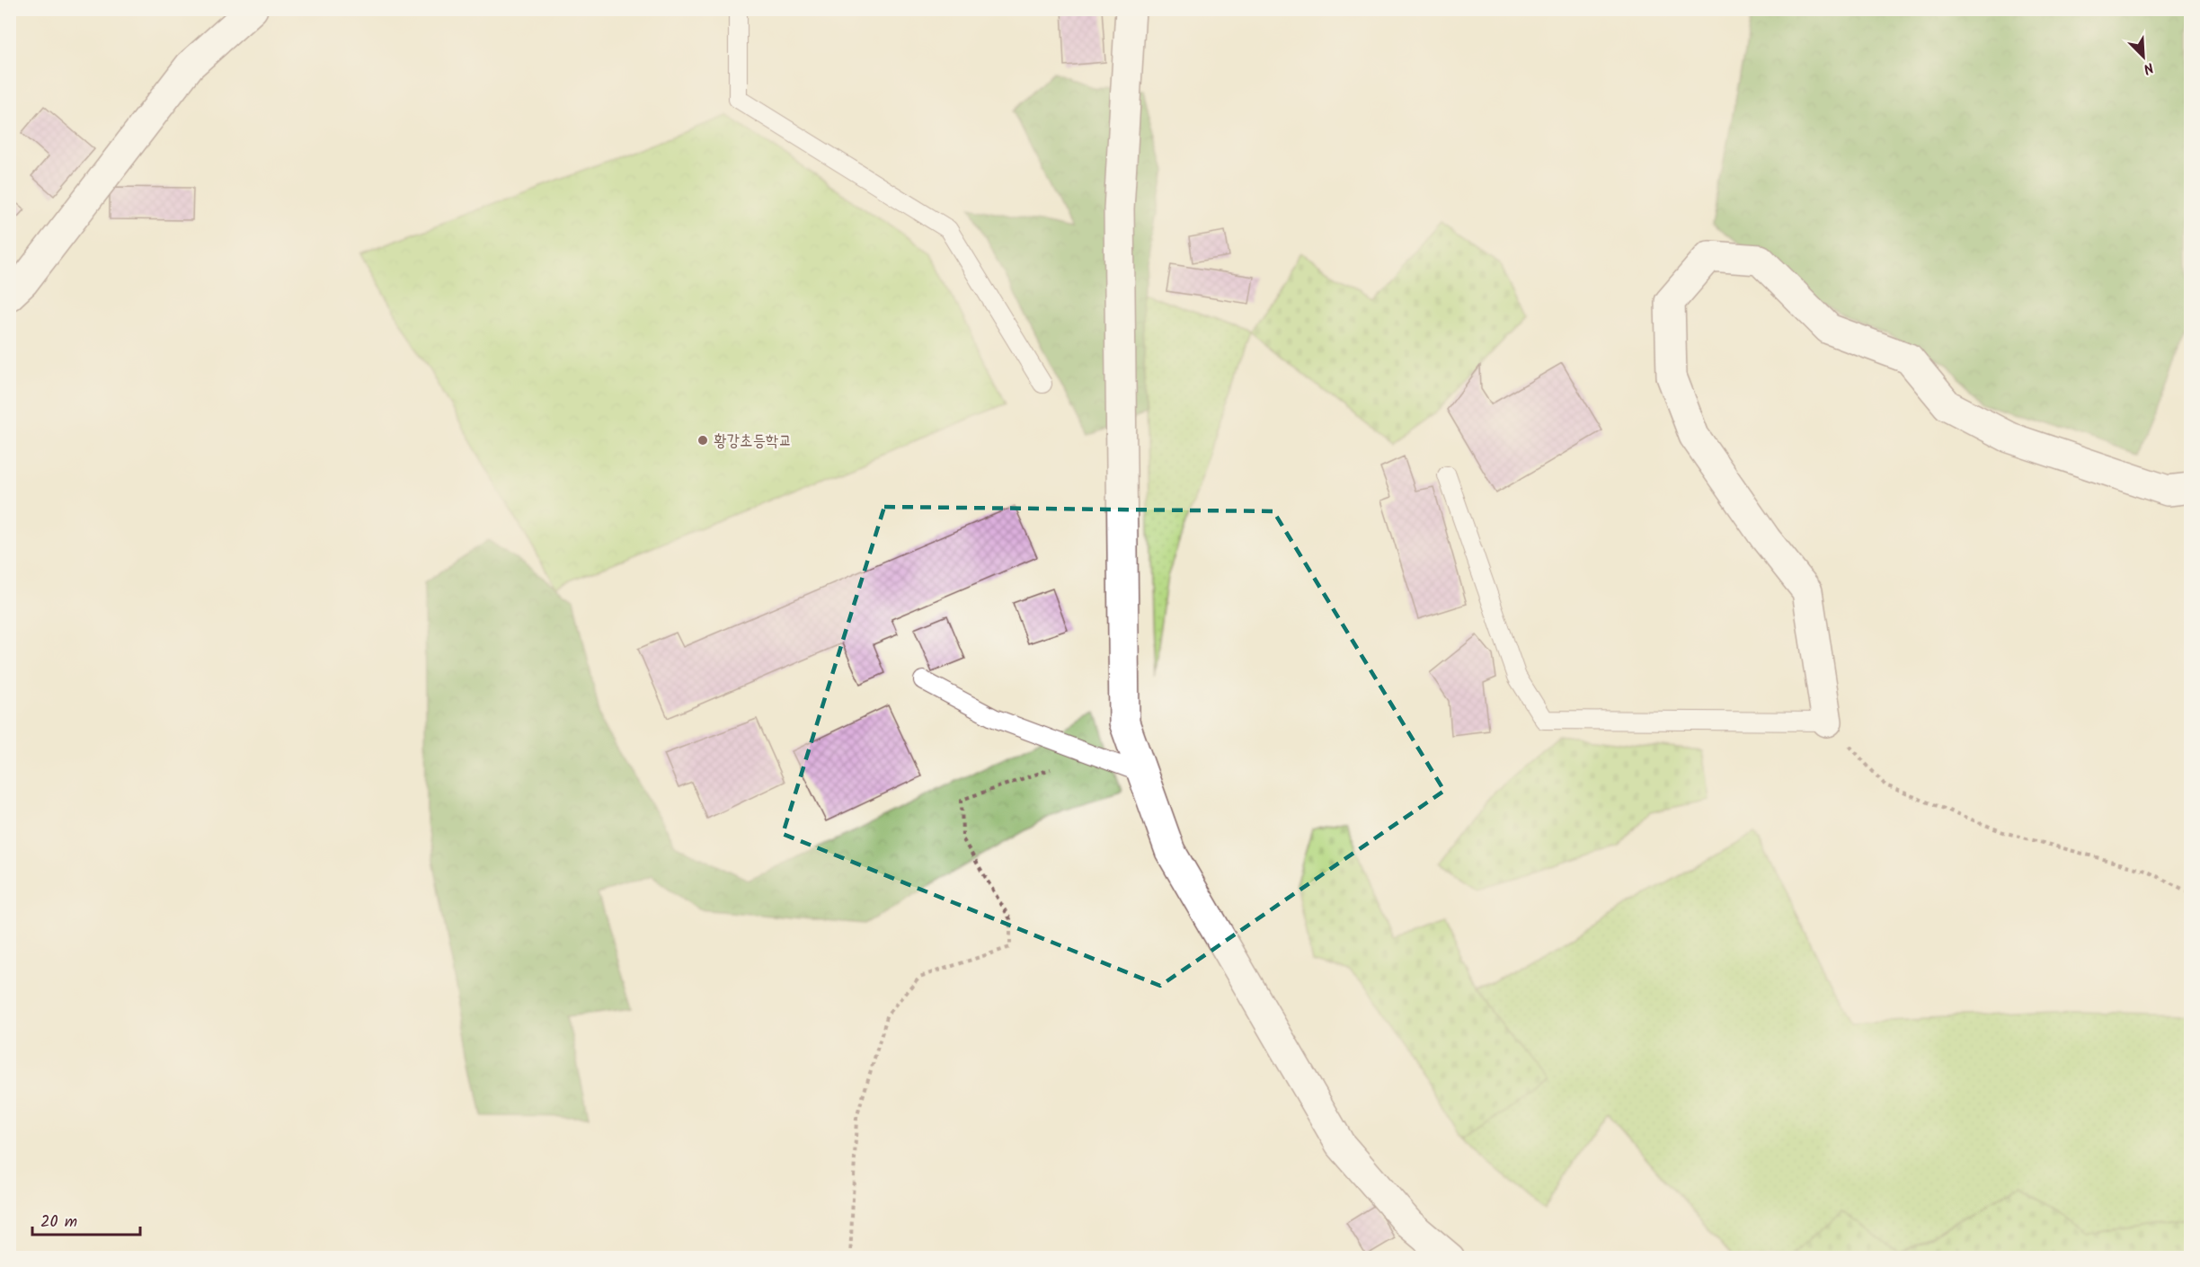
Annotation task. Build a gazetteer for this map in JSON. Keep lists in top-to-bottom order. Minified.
{"places":["황강초등학교"],"scale_bar":"20 m","north":"bottom right"}
